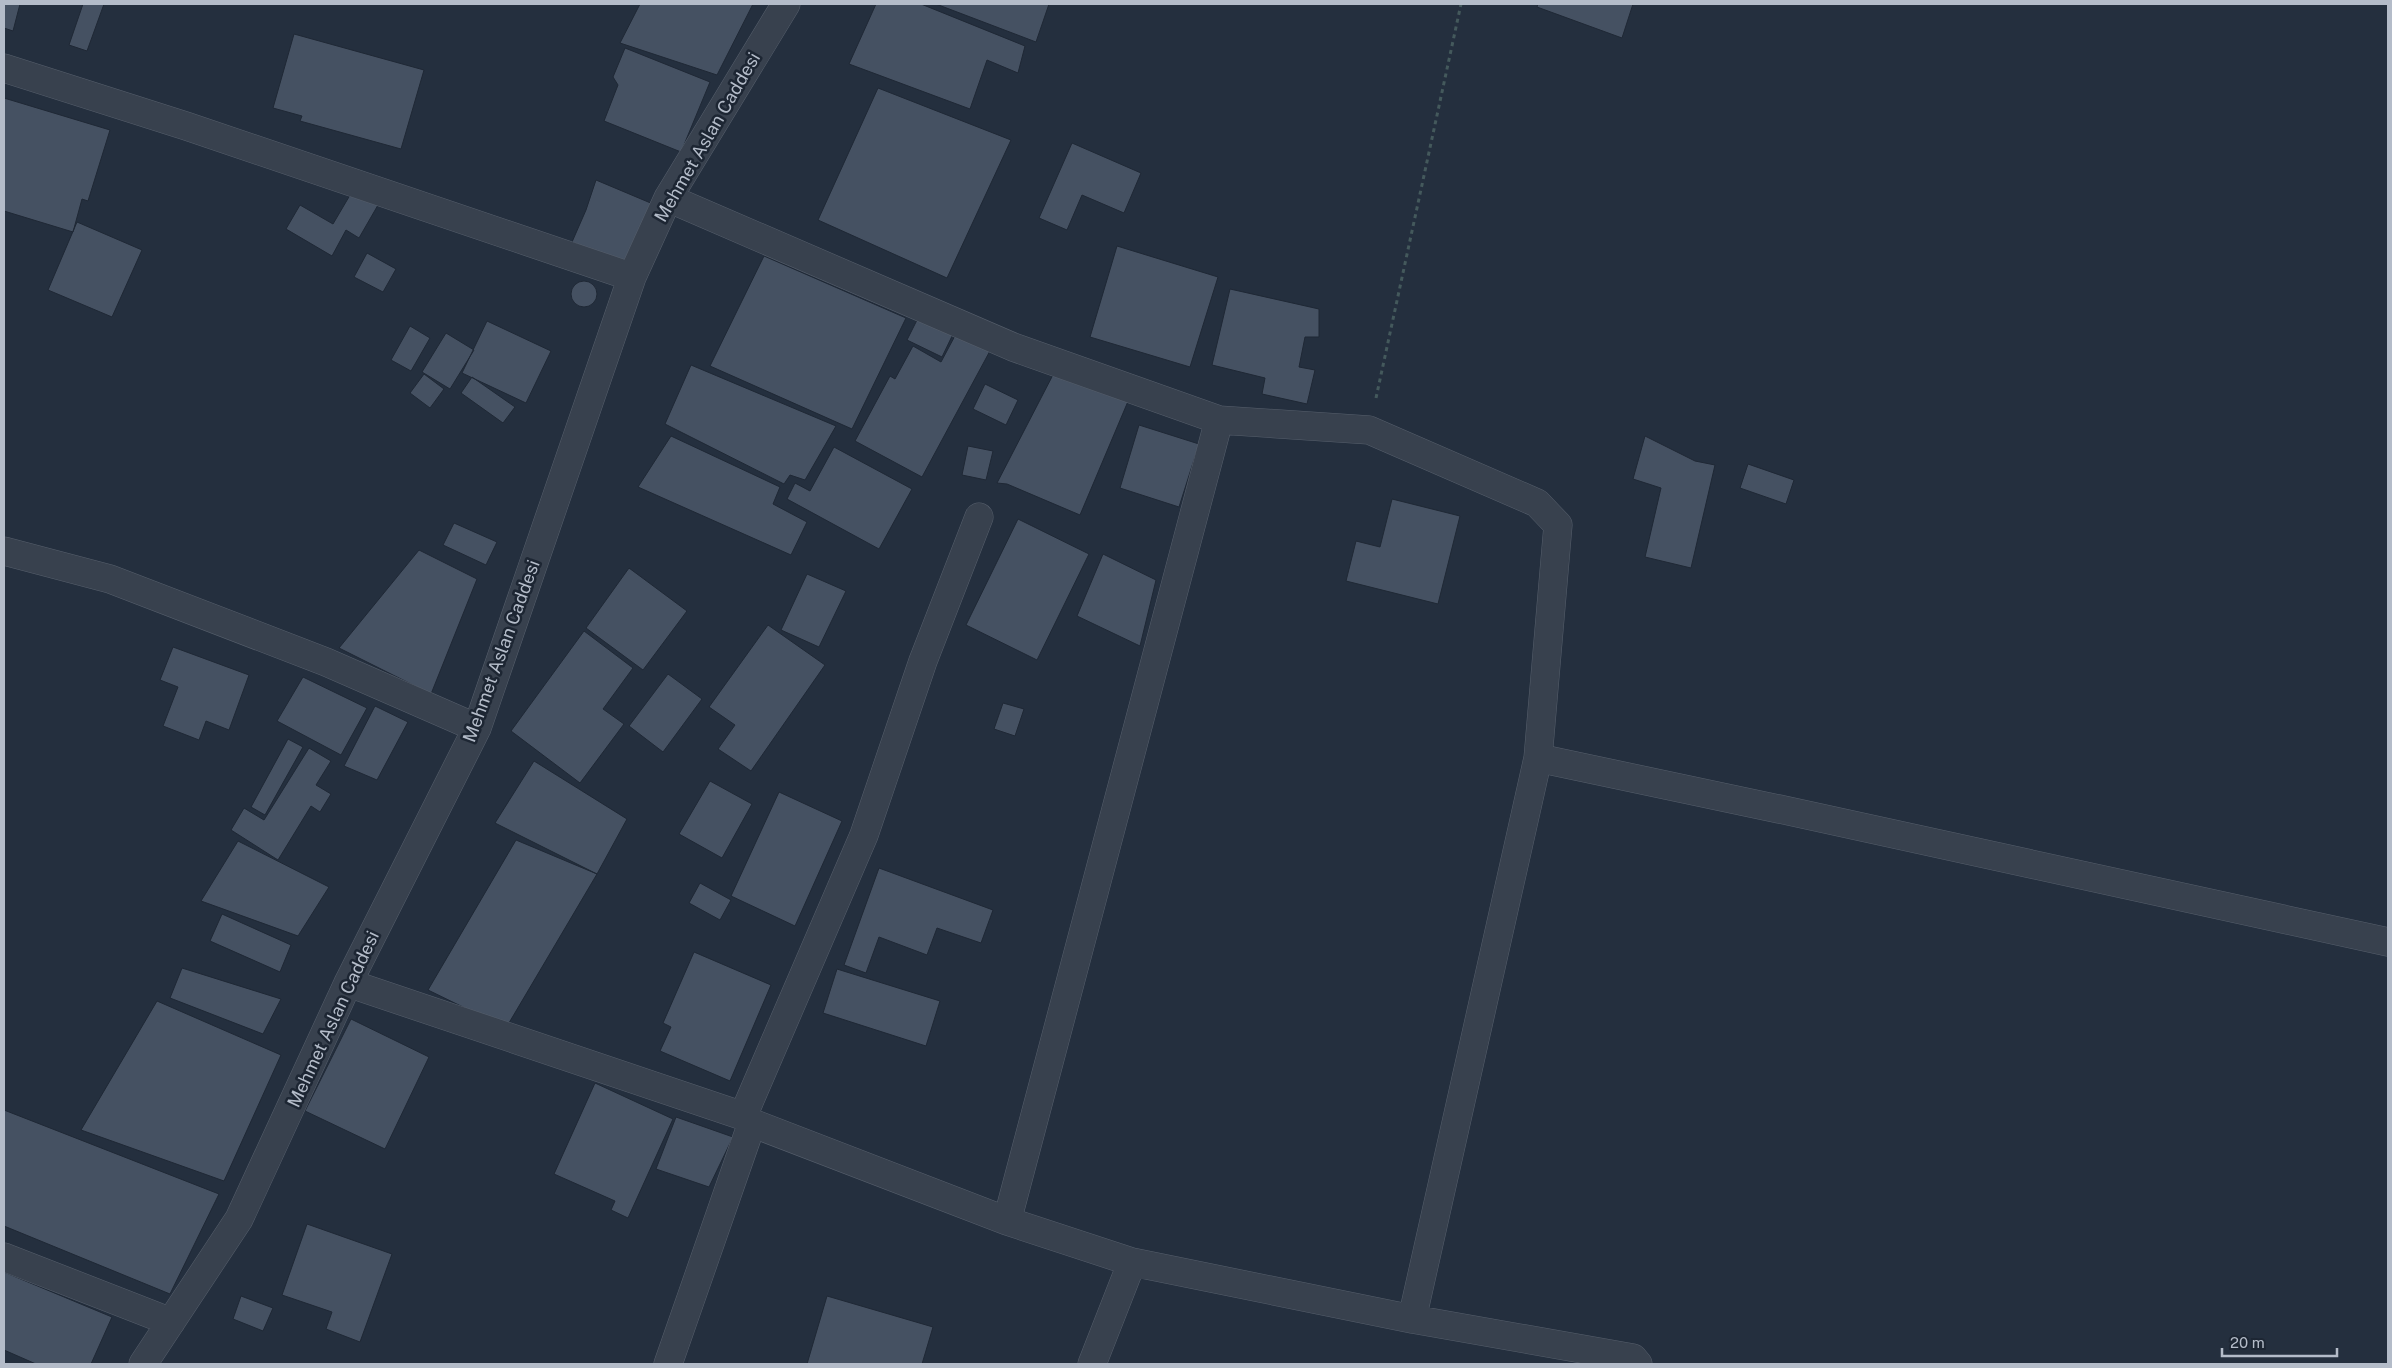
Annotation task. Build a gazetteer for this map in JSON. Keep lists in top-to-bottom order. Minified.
{"streets":{"street":["Mehmet Aslan Caddesi"]},"scale_bar":"20 m"}
